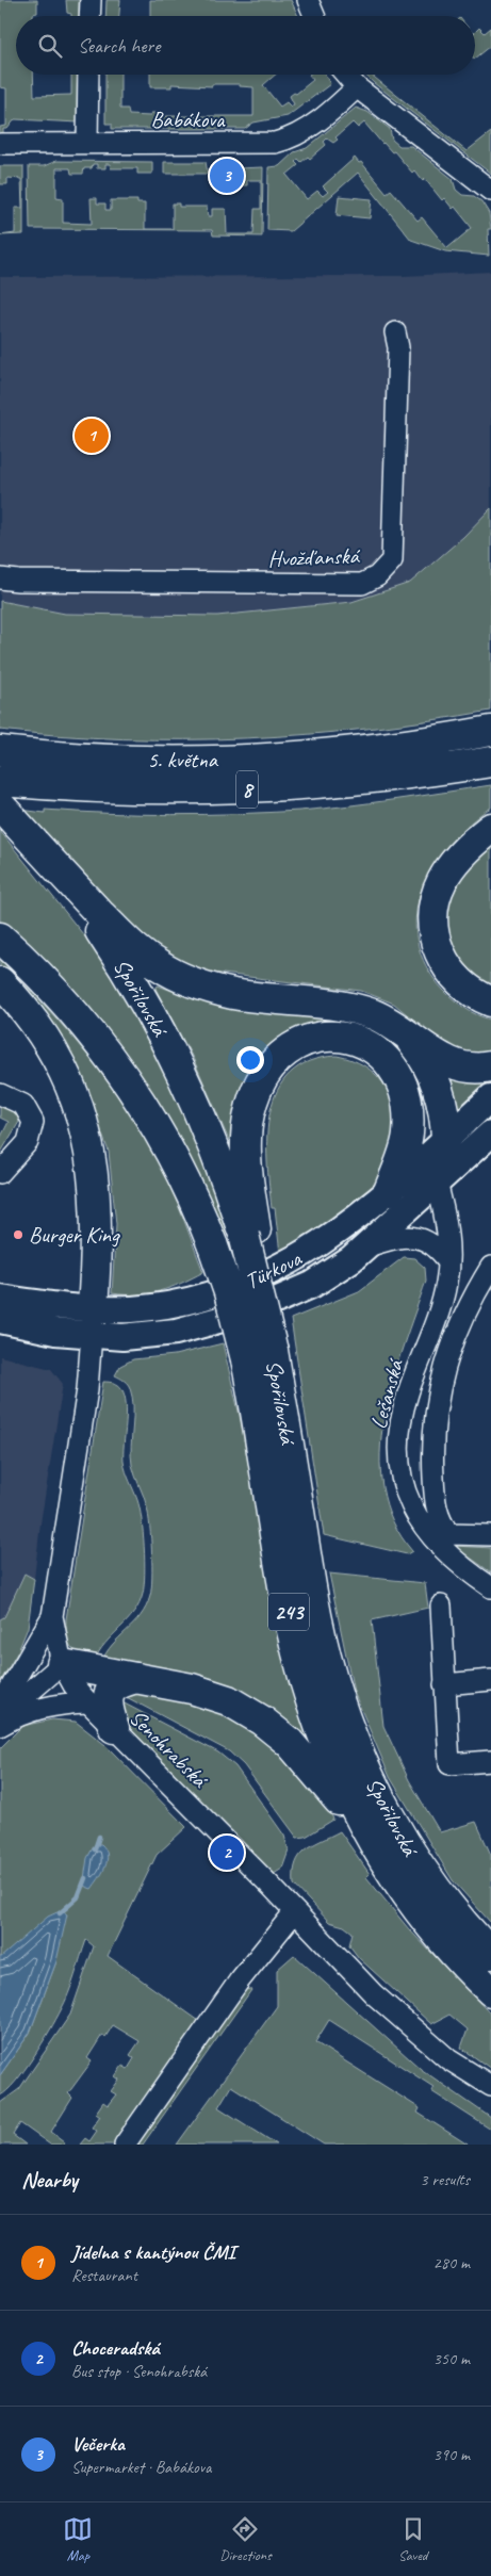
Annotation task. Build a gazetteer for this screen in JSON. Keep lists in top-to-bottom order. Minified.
{"streets":{"highway":["5. května","8","Spořilovská","243"],"main road":["Türkova"],"street":["Babákova","Hvožďanská","Lešanská","Senohrabská"]},"crossings":[["Türkova","Lešanská"],["Türkova","Senohrabská"]],"places":["Burger King"],"page":{"search":"Search here","pins":["3","1","2"],"heading":["Nearby","3 results"],"list":[{"mark":"1","name":"Jídelna s kantýnou ČMI","note":"Restaurant","value":"280 m"},{"mark":"2","name":"Choceradská","note":"Bus stop · Senohrabská","value":"350 m"},{"mark":"3","name":"Večerka","note":"Supermarket · Babákova","value":"390 m"}],"nav":["Map","Directions","Saved"]}}
